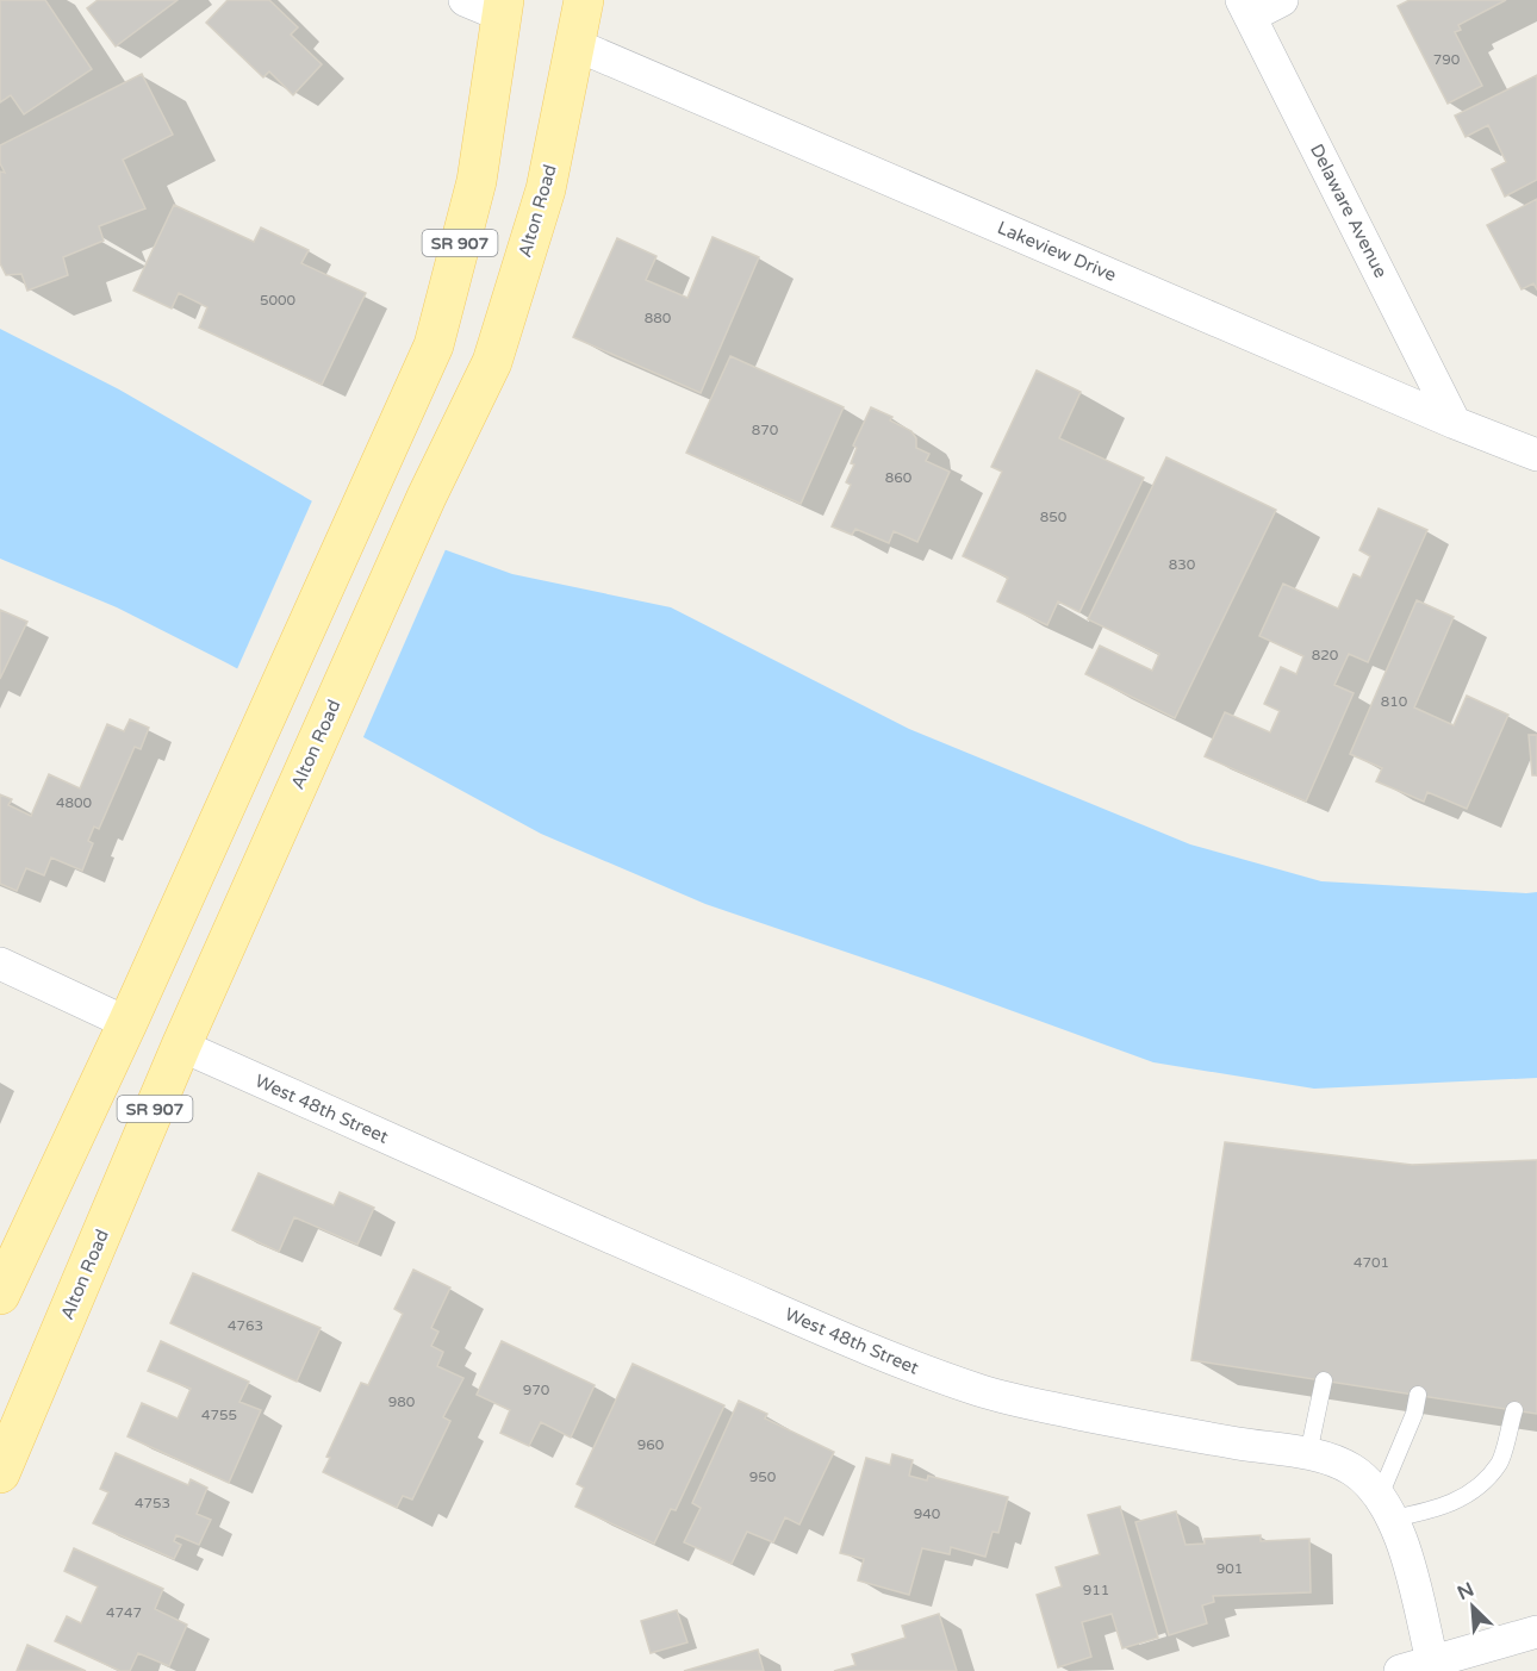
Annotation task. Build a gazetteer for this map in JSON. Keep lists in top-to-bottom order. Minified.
{"streets":{"main road":["Alton Road","SR 907"],"street":["Delaware Avenue","Lakeview Drive","West 48th Street"]},"crossings":[["Alton Road","Lakeview Drive"],["Alton Road","West 48th Street"],["Delaware Avenue","Lakeview Drive"]],"house_numbers":["790","5000","880","870","860","850","830","820","810","4800","4701","4763","970","980","4755","960","950","4753","940","901","911","4747"],"north":"top left"}
